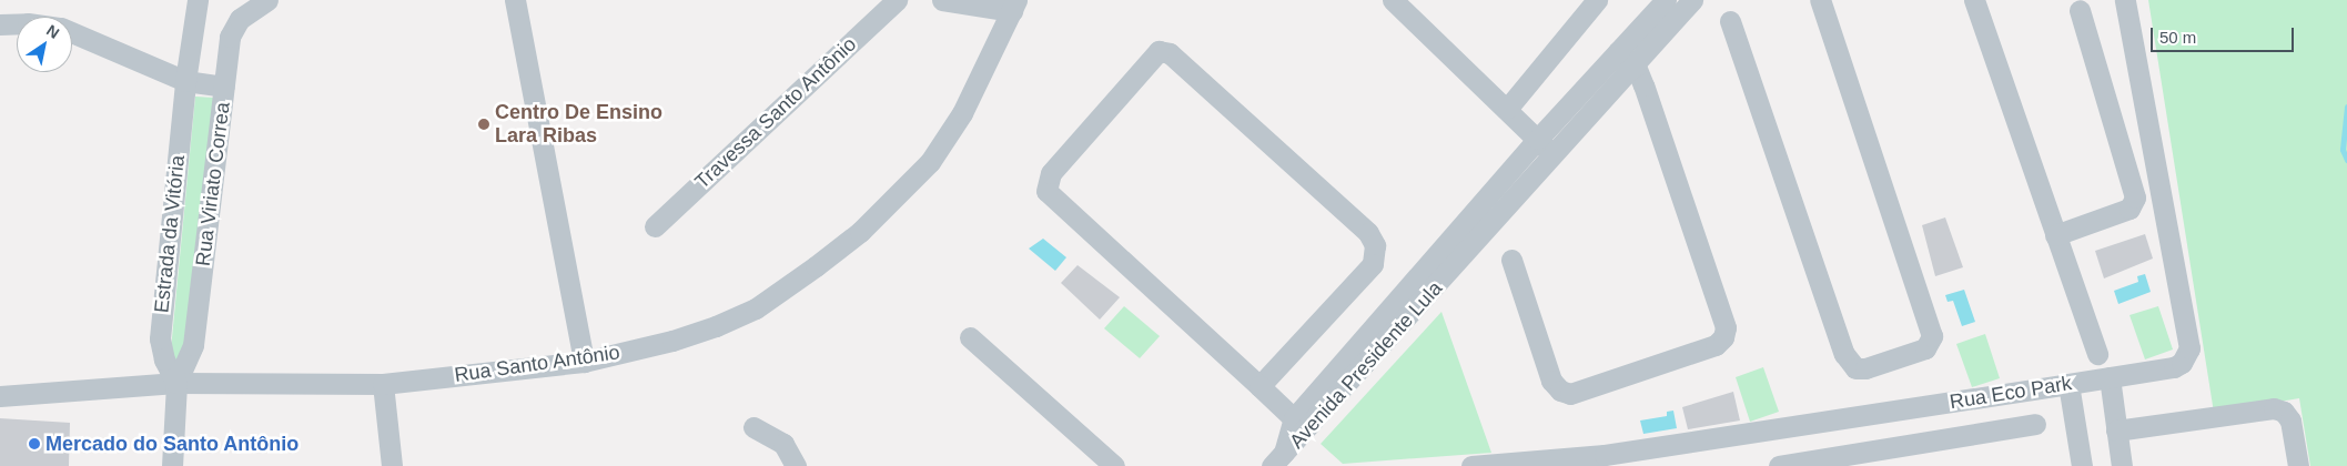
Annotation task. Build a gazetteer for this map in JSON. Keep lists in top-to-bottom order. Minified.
{"streets":{"street":["Travessa Santo Antônio","Rua Viriato Correa","Estrada da Vitória","Rua Santo Antônio","Avenida Presidente Lula","Rua Eco Park"]},"crossings":[["Rua Viriato Correa","Estrada da Vitória"],["Rua Viriato Correa","Rua Santo Antônio"],["Estrada da Vitória","Rua Santo Antônio"]],"places":["Centro De Ensino Lara Ribas","Mercado do Santo Antônio"],"scale_bar":"50 m","north":"top right"}
